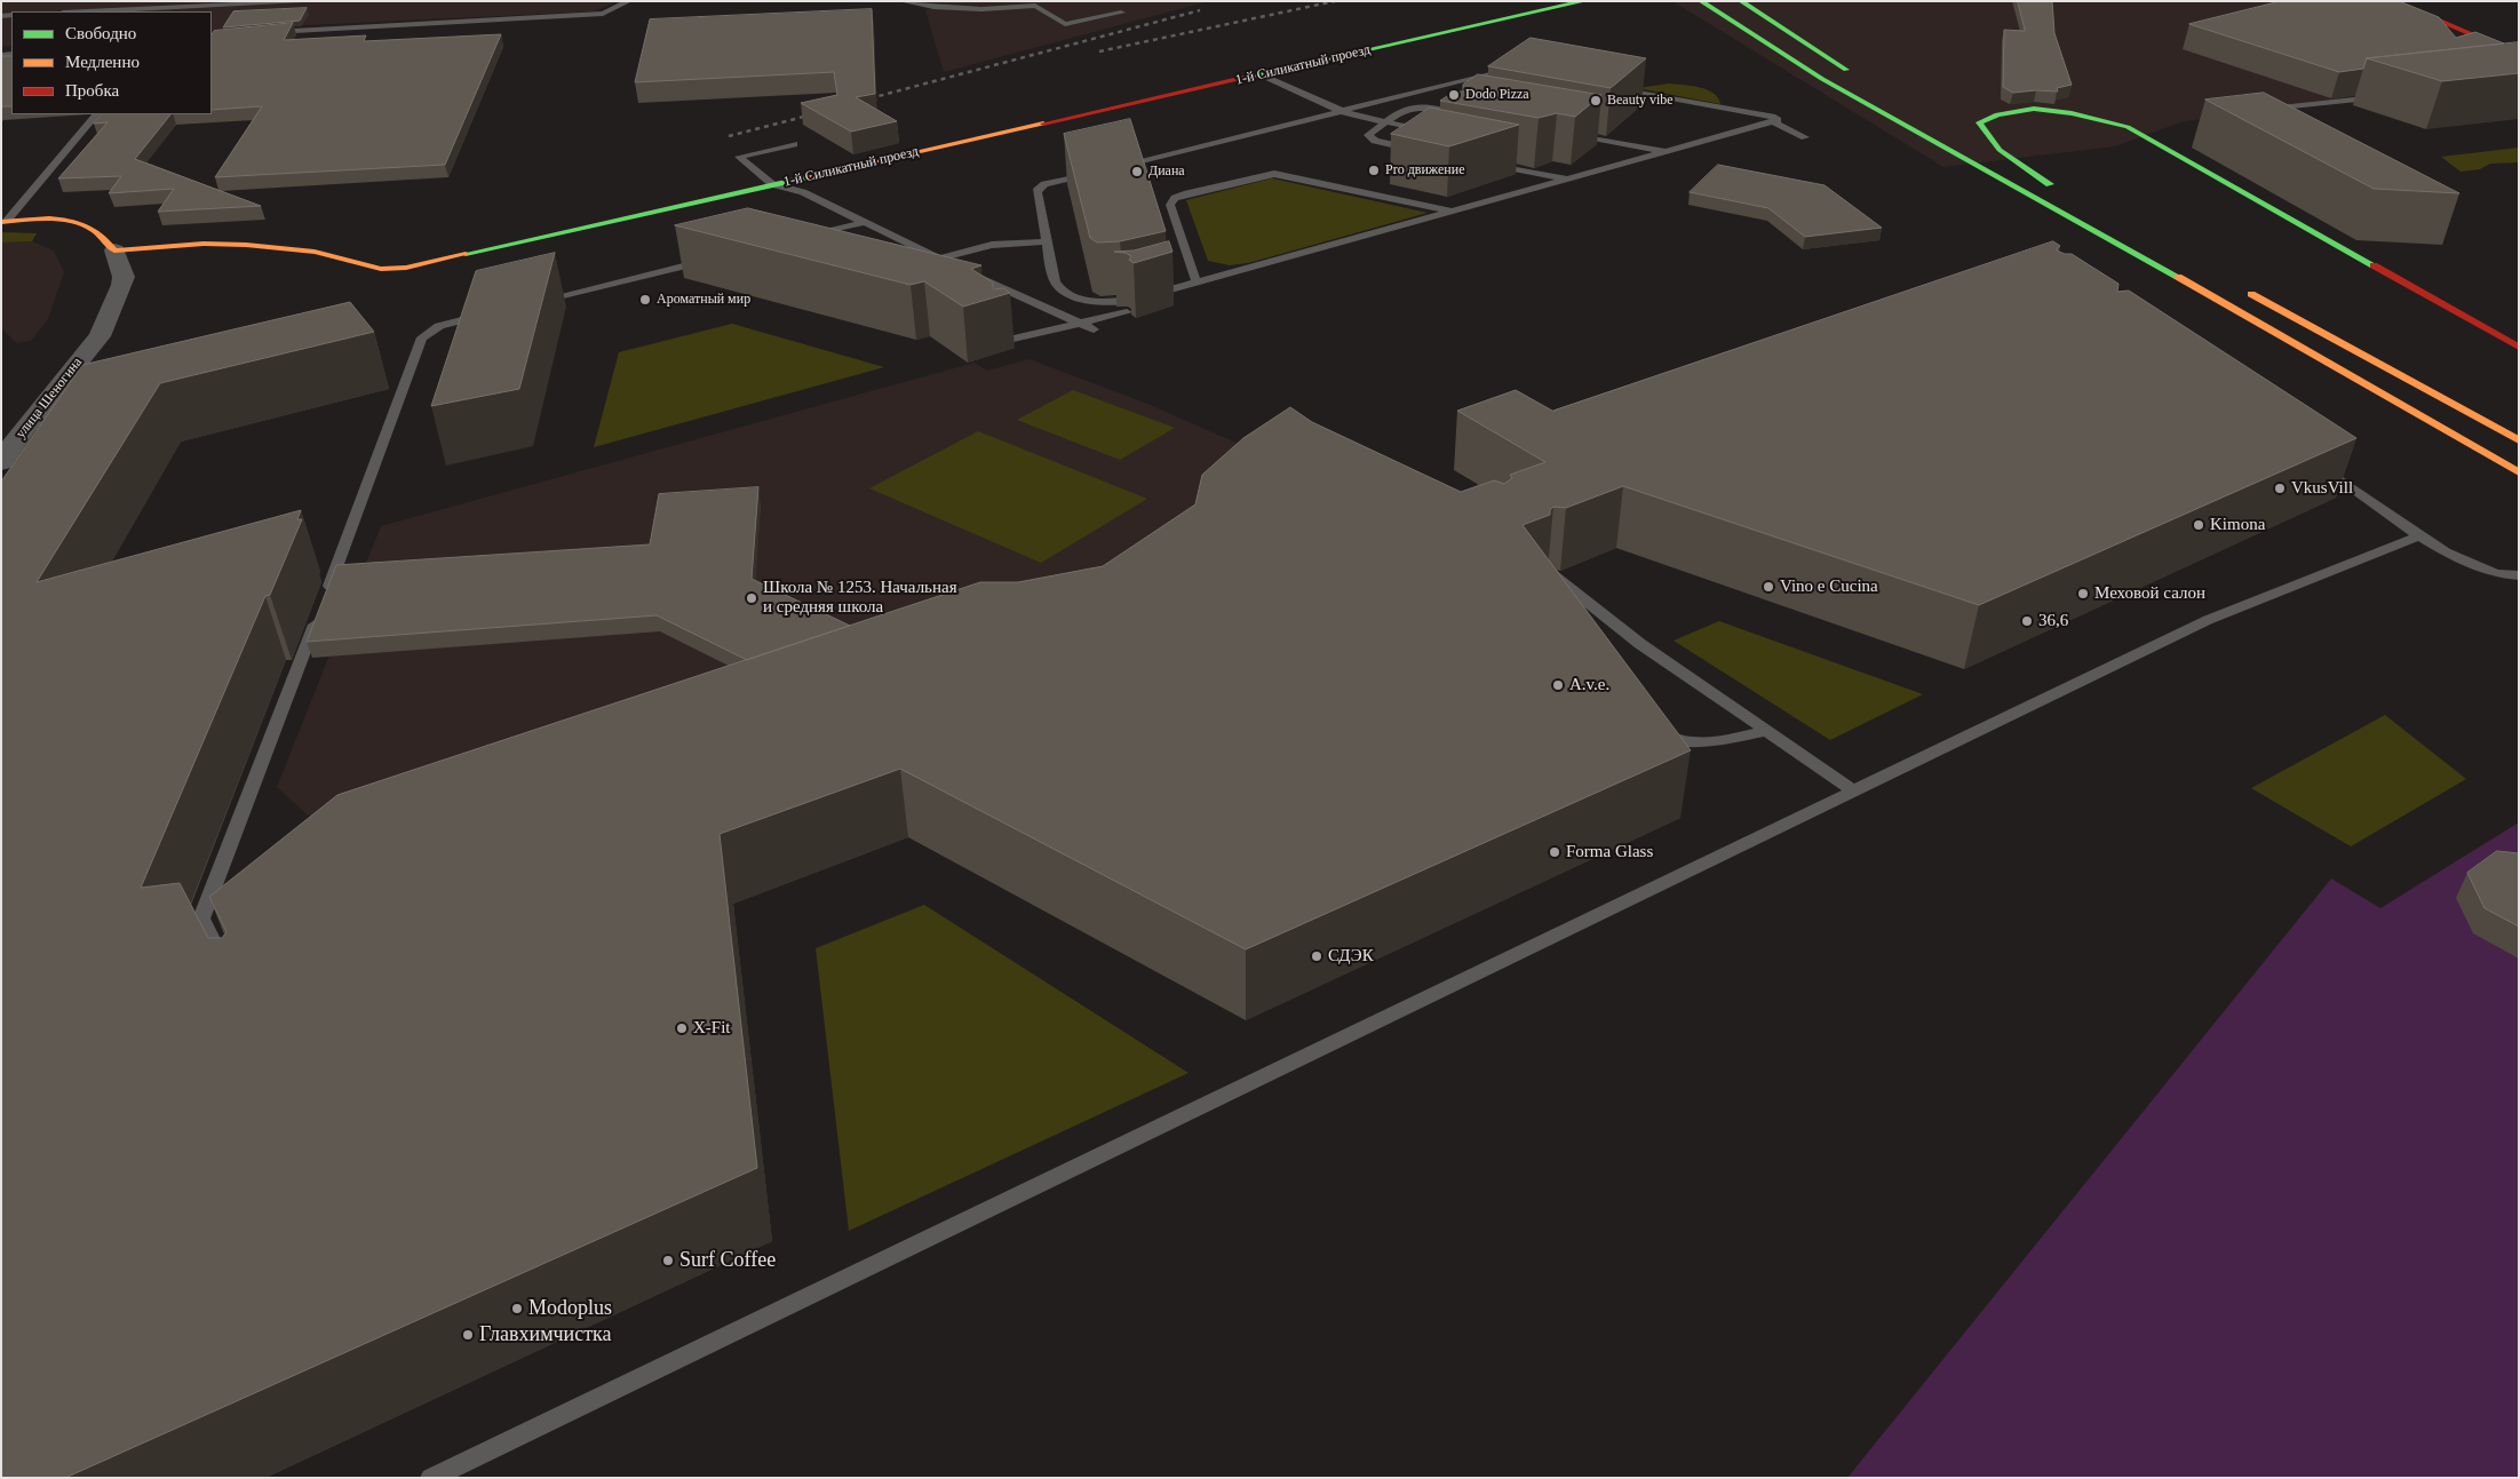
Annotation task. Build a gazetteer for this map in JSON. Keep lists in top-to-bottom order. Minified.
{"streets":{"street":["1-й Силикатный проезд","улица Шеногина"]},"crossings":[["1-й Силикатный проезд","улица Шеногина"]],"places":["Dodo Pizza","Beauty vibe","Pro движение","Диана","Ароматный мир","VkusVill","Kimona","Vino e Cucina","Меховой салон","Школа № 1253. Начальная и средняя школа","36,6","A.v.e.","Forma Glass","СДЭК","X-Fit","Surf Coffee","Modoplus","Главхимчистка"],"legend":["Свободно","Медленно","Пробка"]}
